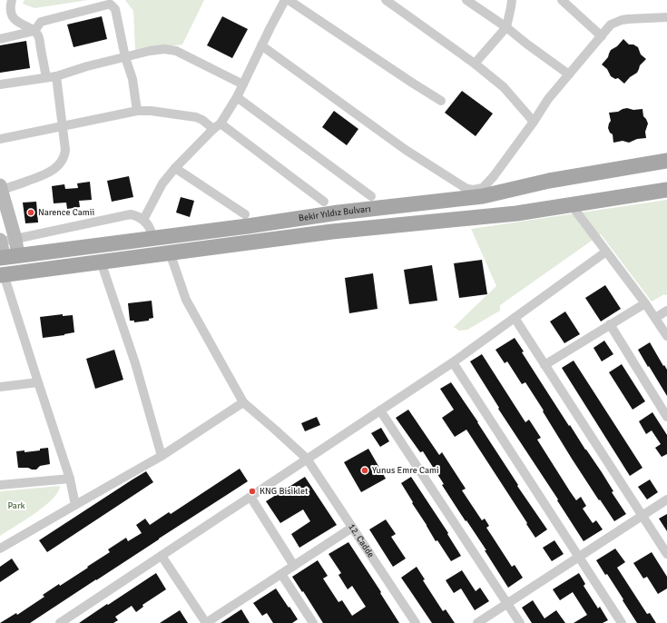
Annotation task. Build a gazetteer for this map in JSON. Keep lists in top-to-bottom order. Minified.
{"streets":{"main road":["Bekir Yıldız Bulvarı"],"street":["12. Cadde"]},"parks":["Park"],"places":["Narence Camii","Yunus Emre Cami","KNG Bisiklet"]}
